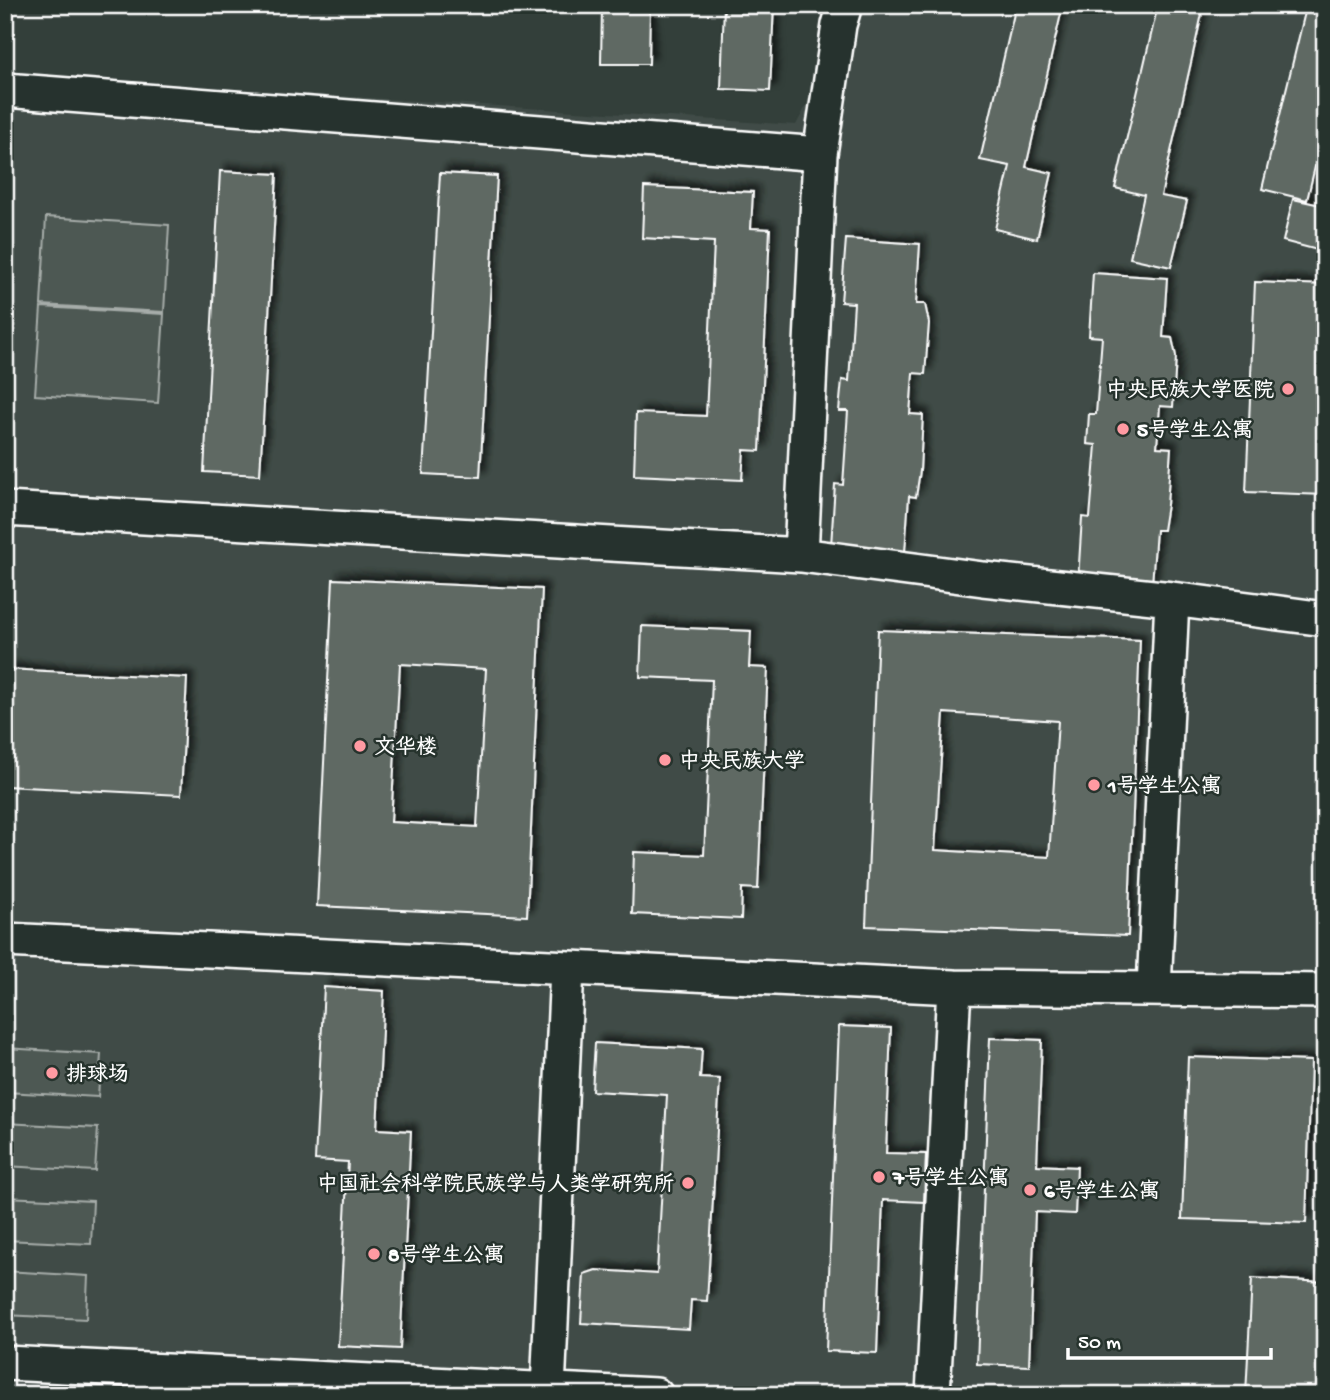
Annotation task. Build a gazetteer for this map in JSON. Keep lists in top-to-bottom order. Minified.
{"places":["中央民族大学医院","5号学生公寓","文华楼","中央民族大学","1号学生公寓","排球场","7号学生公寓","中国社会科学院民族学与人类学研究所","6号学生公寓","8号学生公寓"],"scale_bar":"50 m"}
